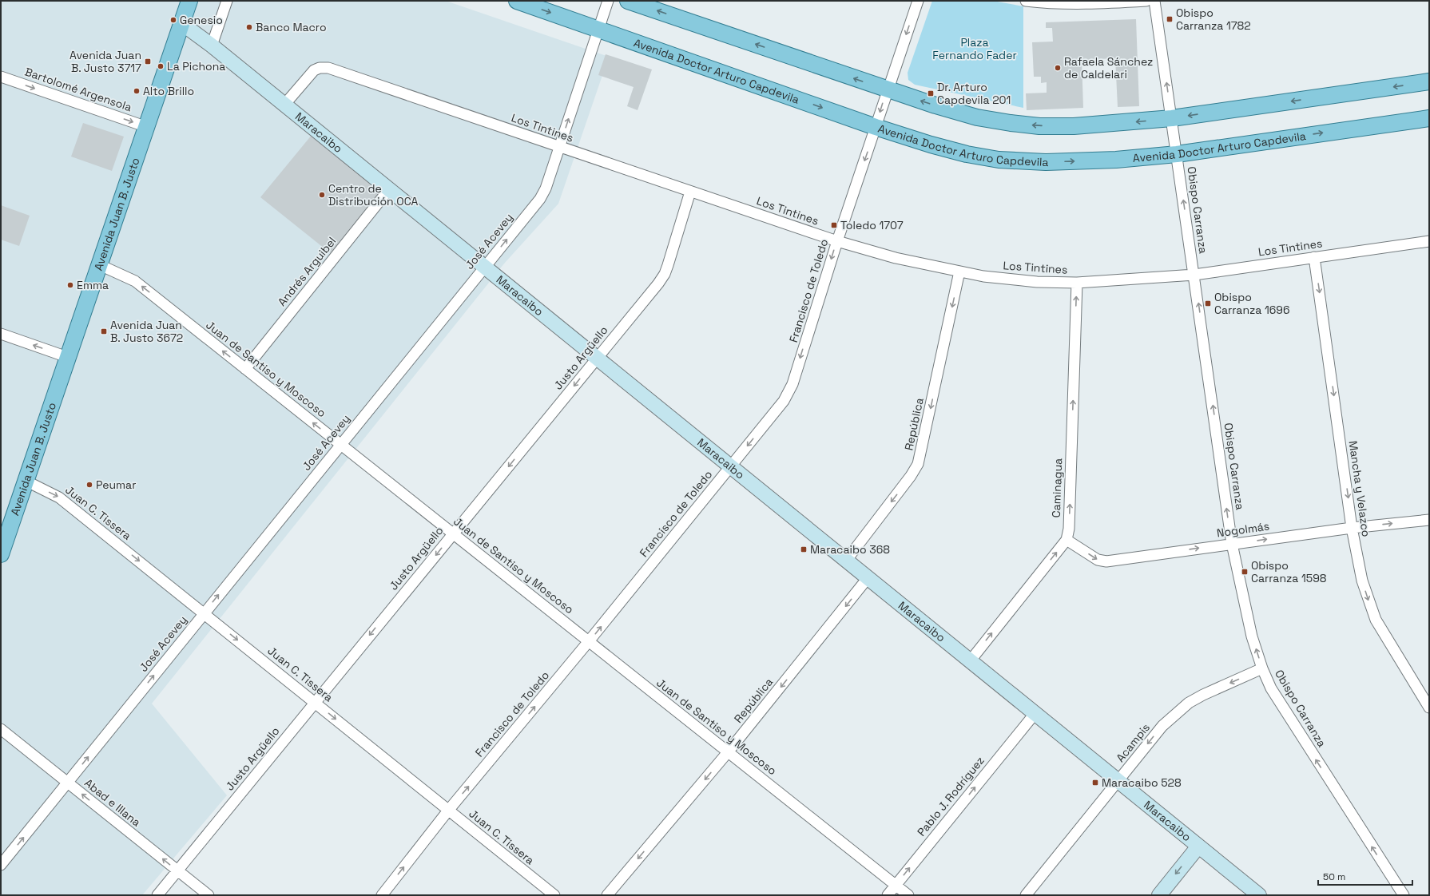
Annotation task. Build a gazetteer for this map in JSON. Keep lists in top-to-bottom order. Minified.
{"streets":{"main road":["Avenida Doctor Arturo Capdevila","Maracaibo","Avenida Juan B. Justo"],"street":["Bartolomé Argensola","Los Tintines","Obispo Carranza","José Acevey","Andrés Arguibel","Francisco de Toledo","Justo Argüello","Juan de Santiso y Moscoso","República","Caminagua","Mancha y Velazco","Juan C. Tissera","Nogolmás","Acampis","Pablo J. Rodríguez","Abad e Illana"]},"crossings":[["Avenida Doctor Arturo Capdevila","Obispo Carranza"],["Avenida Doctor Arturo Capdevila","José Acevey"],["Avenida Doctor Arturo Capdevila","Francisco de Toledo"],["Bartolomé Argensola","Avenida Juan B. Justo"],["Los Tintines","Maracaibo"],["Los Tintines","Obispo Carranza"],["Los Tintines","José Acevey"],["Los Tintines","Francisco de Toledo"],["Los Tintines","Justo Argüello"],["Los Tintines","República"],["Los Tintines","Caminagua"],["Los Tintines","Mancha y Velazco"],["Maracaibo","Avenida Juan B. Justo"],["Maracaibo","José Acevey"],["Maracaibo","Andrés Arguibel"],["Maracaibo","Francisco de Toledo"],["Maracaibo","Justo Argüello"],["Maracaibo","República"],["Maracaibo","Caminagua"],["Maracaibo","Acampis"],["Maracaibo","Pablo J. Rodríguez"],["Obispo Carranza","Nogolmás"],["Obispo Carranza","Acampis"],["Avenida Juan B. Justo","Juan de Santiso y Moscoso"],["Avenida Juan B. Justo","Juan C. Tissera"],["José Acevey","Juan de Santiso y Moscoso"],["José Acevey","Juan C. Tissera"],["José Acevey","Abad e Illana"],["Andrés Arguibel","Juan de Santiso y Moscoso"],["Francisco de Toledo","Juan de Santiso y Moscoso"],["Francisco de Toledo","Juan C. Tissera"],["Justo Argüello","Juan de Santiso y Moscoso"],["Justo Argüello","Juan C. Tissera"],["Justo Argüello","Abad e Illana"],["Juan de Santiso y Moscoso","República"],["Juan de Santiso y Moscoso","Pablo J. Rodríguez"],["Caminagua","Nogolmás"],["Mancha y Velazco","Nogolmás"]],"one_way":["Bartolomé Argensola","Obispo Carranza","José Acevey","Justo Argüello","República","Caminagua","Mancha y Velazco","Juan C. Tissera","Nogolmás","Acampis","Pablo J. Rodríguez","Abad e Illana"],"parks":["Plaza Fernando Fader"],"places":{"transit":["Obispo Carranza 1782","Avenida Juan B. Justo 3717","Dr. Arturo Capdevila 201","Toledo 1707","Obispo Carranza 1696","Avenida Juan B. Justo 3672","Maracaibo 368","Obispo Carranza 1598","Maracaibo 528"],"other":["Genesio","Banco Macro","La Pichona","Rafaela Sánchez de Caldelari","Alto Brillo","Centro de Distribución OCA","Emma","Peumar"]},"scale_bar":"50 m"}
